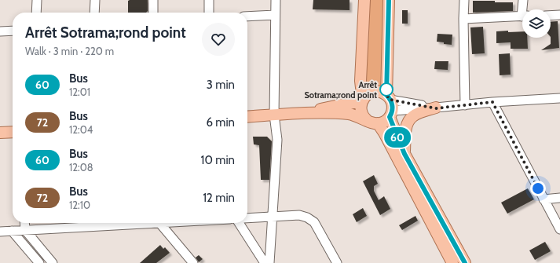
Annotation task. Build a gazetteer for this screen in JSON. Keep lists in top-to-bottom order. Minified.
{"places":["Arrêt Sotrama;rond point"],"lines":["bus line 60"],"page":{"on_map":"60","heading":["Arrêt Sotrama;rond point","Walk · 3 min · 220 m"],"list":[{"mark":"60","name":"Bus","note":"12:01","value":"3 min"},{"mark":"72","name":"Bus","note":"12:04","value":"6 min"},{"mark":"60","name":"Bus","note":"12:08","value":"10 min"},{"mark":"72","name":"Bus","note":"12:10","value":"12 min"}]}}
